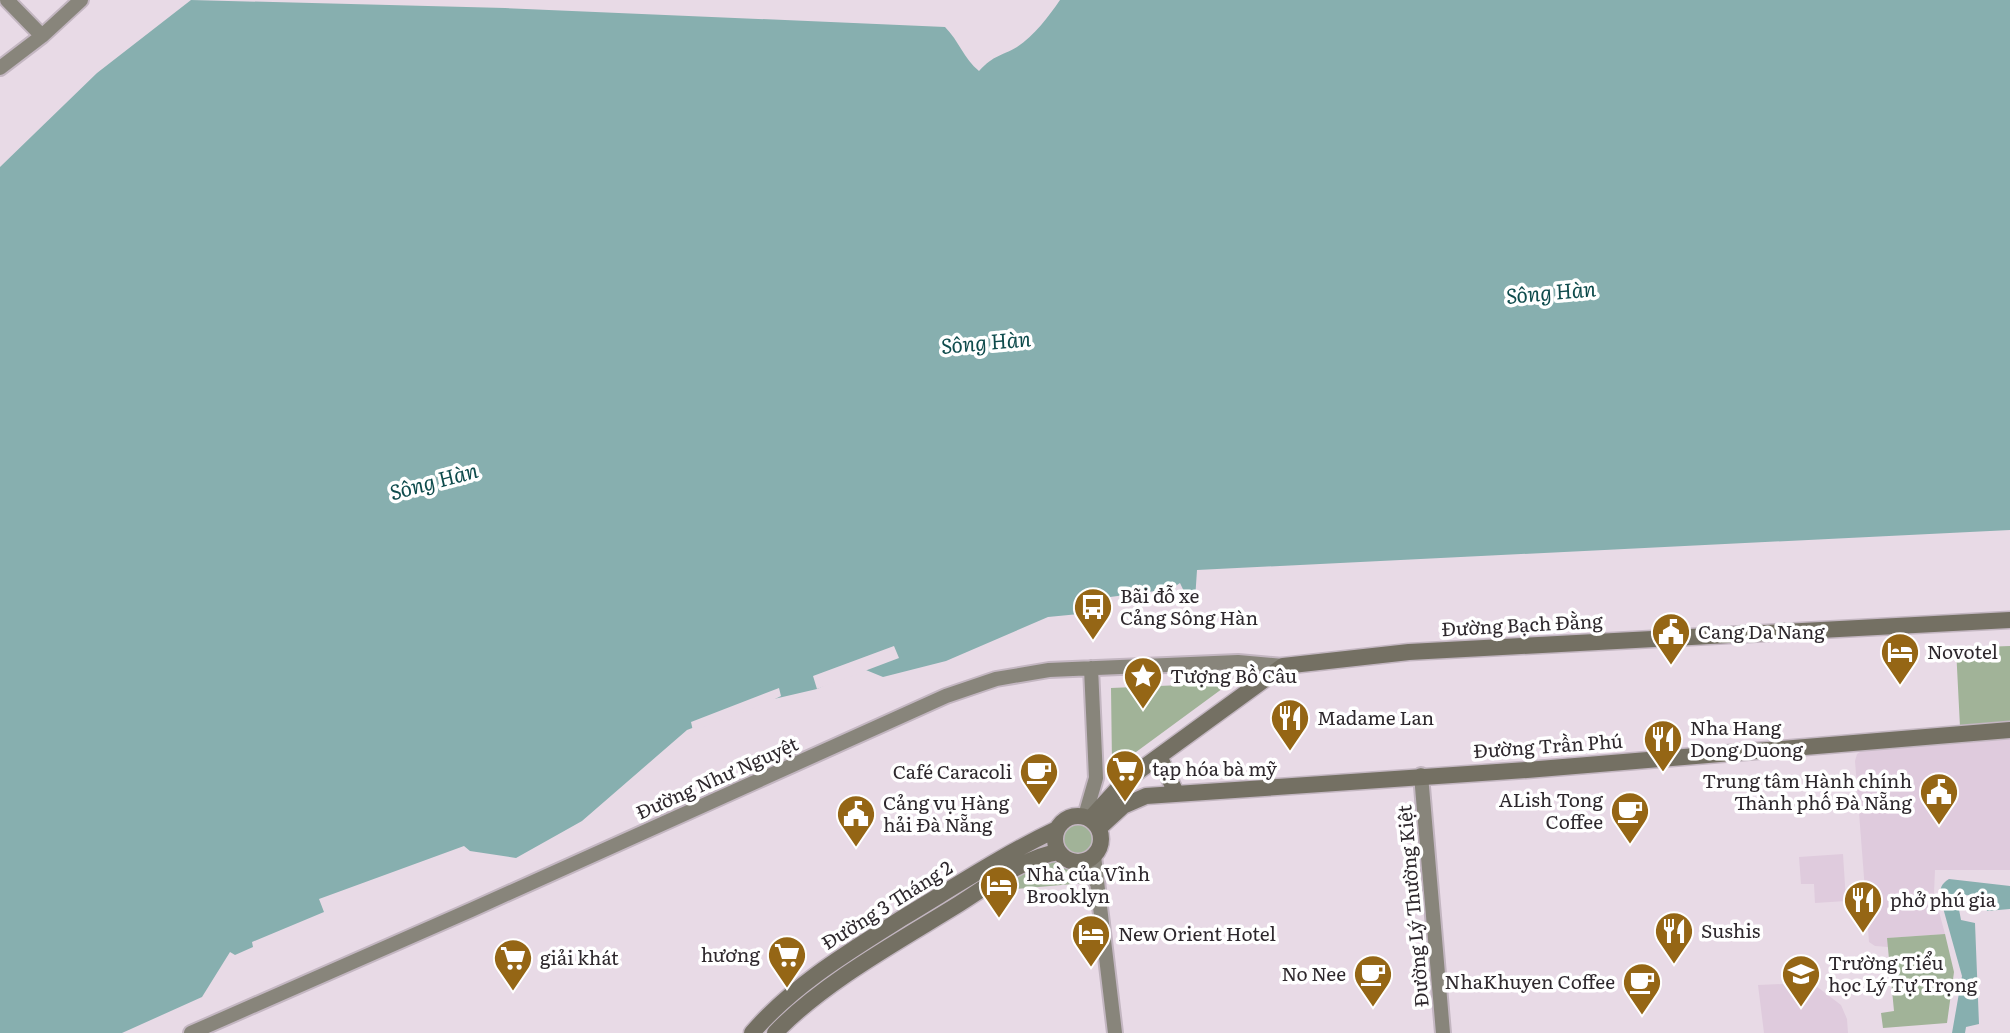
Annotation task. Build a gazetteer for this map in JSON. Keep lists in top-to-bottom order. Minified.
{"streets":{"main road":["Đường Bạch Đằng","Đường Trần Phú","Đường 3 Tháng 2"],"street":["Đường Như Nguyệt","Đường Lý Thường Kiệt"]},"crossings":[["Đường Bạch Đằng","Đường Như Nguyệt"],["Đường Trần Phú","Đường 3 Tháng 2"],["Đường Trần Phú","Đường Lý Thường Kiệt"]],"water":["Sông Hàn"],"places":{"bus stop":["Bãi đỗ xe Cảng Sông Hàn"],"public building":["Cang Da Nang","Trung tâm Hành chính Thành phố Đà Nẵng","Cảng vụ Hàng hải Đà Nẵng"],"hotel":["Novotel","Nhà của Vĩnh Brooklyn","New Orient Hotel"],"place":["Tượng Bồ Câu"],"restaurant":["Madame Lan","Nha Hang Dong Duong","phở phú gia","Sushis"],"supermarket":["tạp hóa bà mỹ","hương","giải khát"],"cafe":["Café Caracoli","ALish Tong Coffee","No Nee","NhaKhuyen Coffee"],"school or university":["Trường Tiểu học Lý Tự Trọng"]}}
